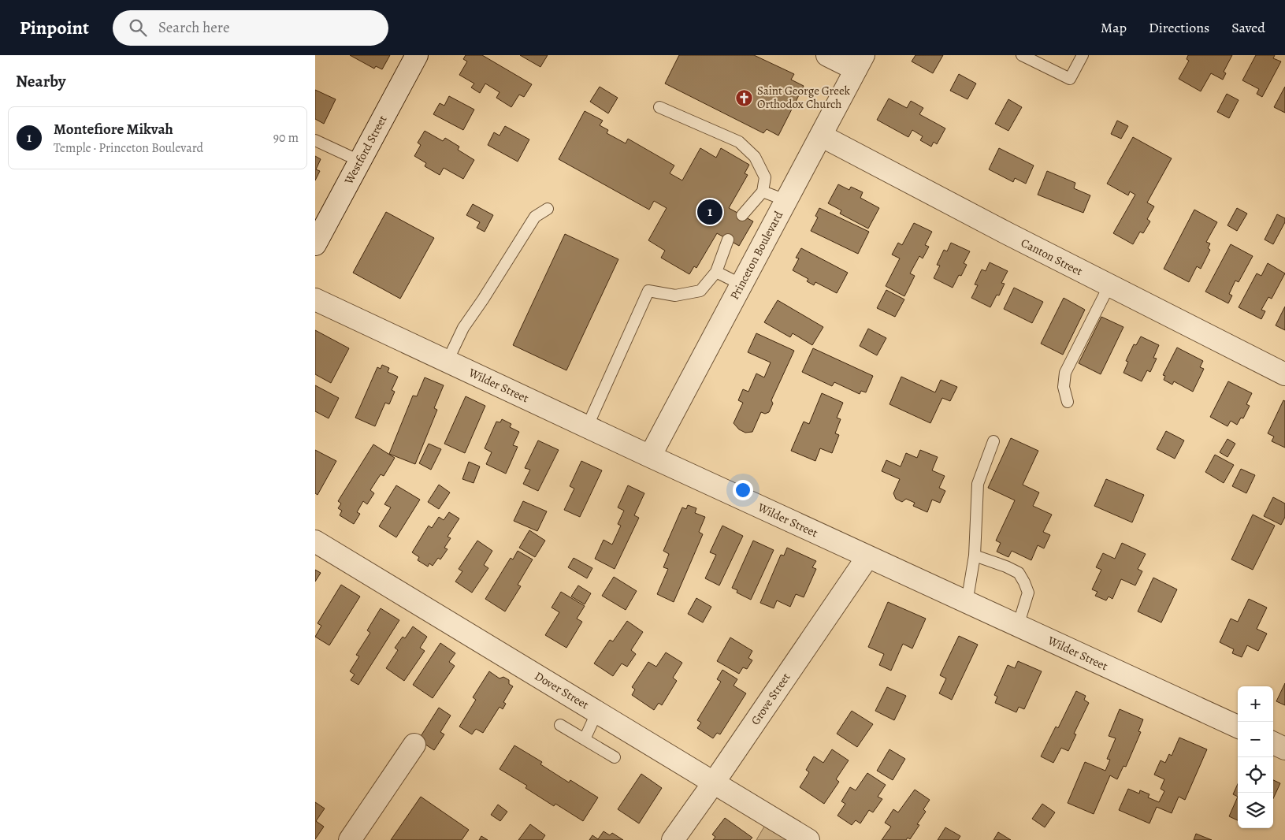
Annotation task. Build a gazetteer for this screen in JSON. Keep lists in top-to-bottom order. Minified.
{"streets":{"street":["Westford Street","Princeton Boulevard","Canton Street","Wilder Street","Dover Street","Grove Street"]},"crossings":[["Princeton Boulevard","Canton Street"],["Princeton Boulevard","Wilder Street"],["Wilder Street","Grove Street"],["Dover Street","Grove Street"]],"places":{"church":["Saint George Greek Orthodox Church"]},"page":{"header":"Pinpoint","search":"Search here","nav":["Map","Directions","Saved"],"heading":"Nearby","list":[{"mark":"1","name":"Montefiore Mikvah","note":"Temple · Princeton Boulevard","value":"90 m"}],"pins":"1","map_buttons":["+","−"]}}
